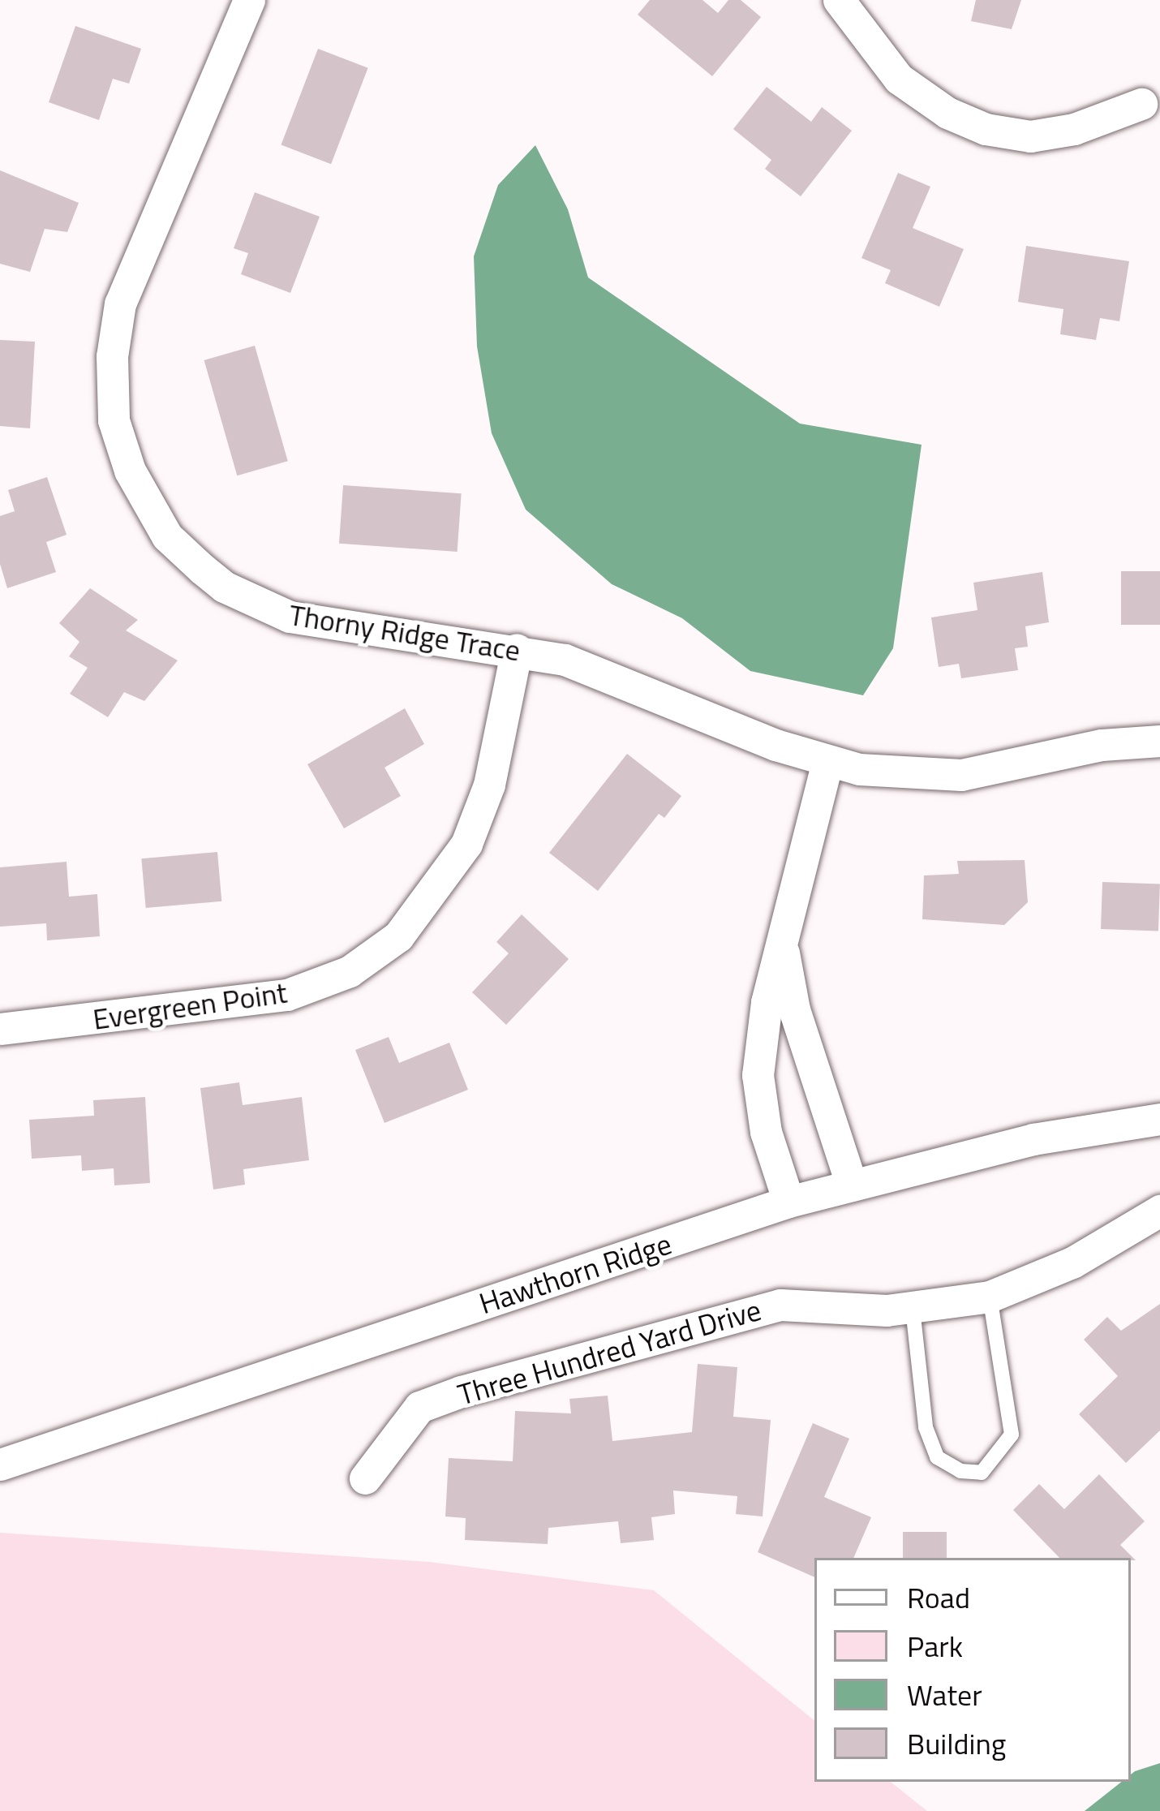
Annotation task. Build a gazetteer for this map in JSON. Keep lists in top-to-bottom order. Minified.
{"streets":{"street":["Thorny Ridge Trace","Evergreen Point","Hawthorn Ridge","Three Hundred Yard Drive"]},"crossings":[["Thorny Ridge Trace","Evergreen Point"]],"legend":["Road","Park","Water","Building"]}
